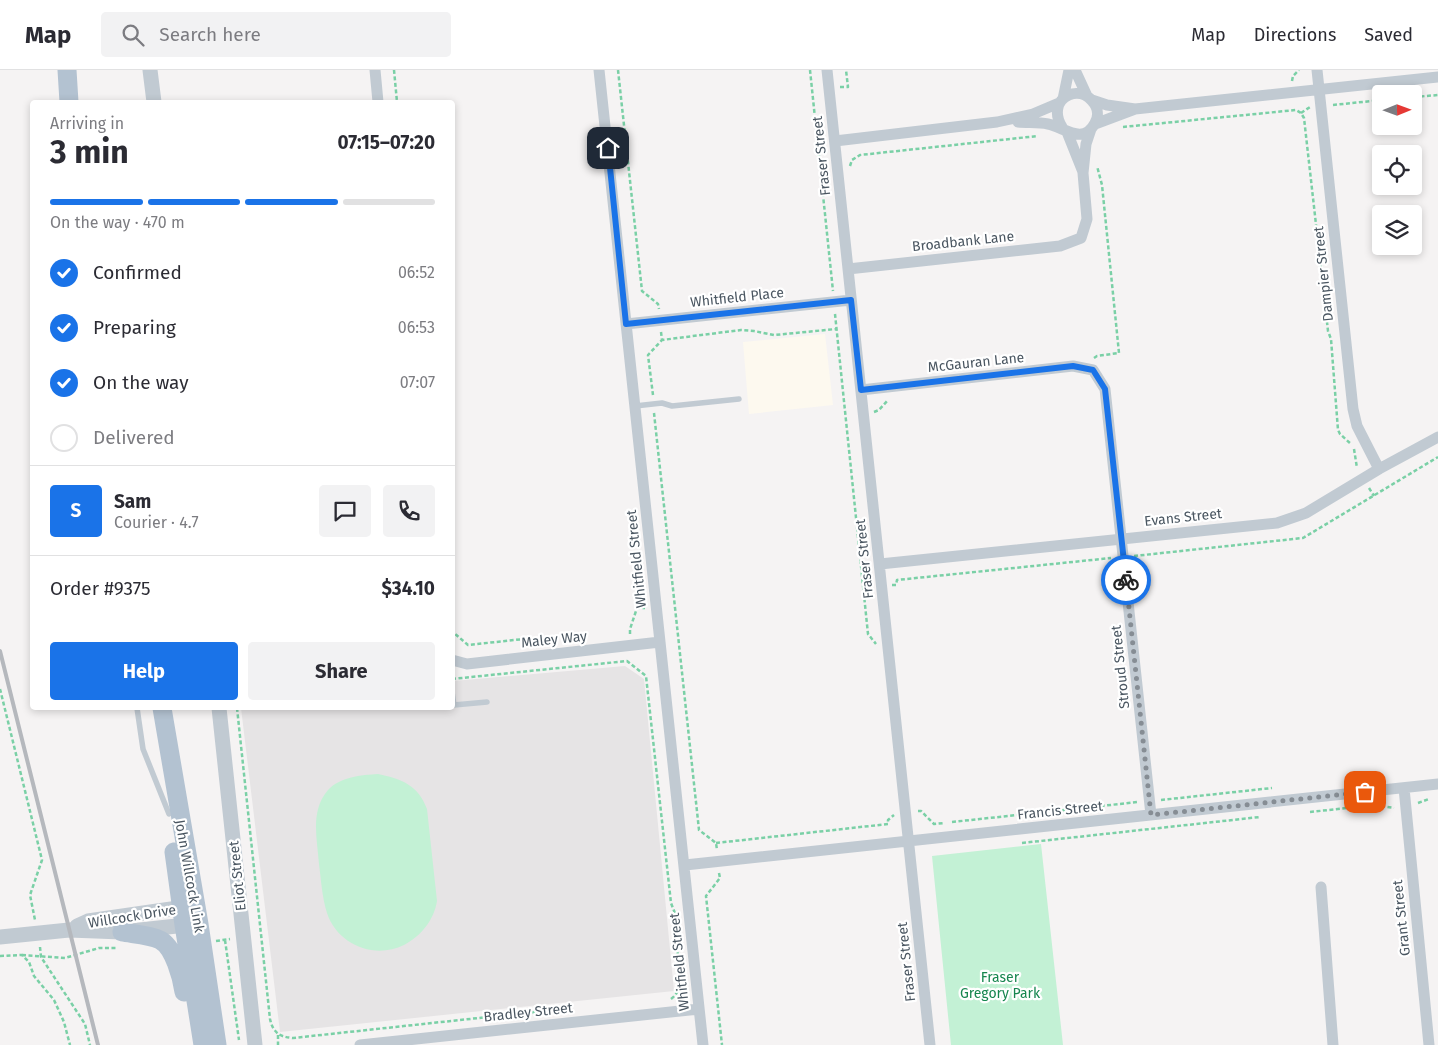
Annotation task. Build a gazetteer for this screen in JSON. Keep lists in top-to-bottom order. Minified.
{"streets":{"main road":["John Willcock Link"],"street":["Fraser Street","Broadbank Lane","Dampier Street","Whitfield Place","McGauran Lane","Evans Street","Whitfield Street","Maley Way","Stroud Street","Francis Street","Eliot Street","Willcock Drive","Grant Street","Bradley Street"]},"crossings":[["Fraser Street","Broadbank Lane"],["Fraser Street","Whitfield Place"],["Fraser Street","McGauran Lane"],["Fraser Street","Evans Street"],["Fraser Street","Francis Street"],["Dampier Street","Evans Street"],["Whitfield Place","Whitfield Street"],["McGauran Lane","Stroud Street"],["Evans Street","Stroud Street"],["Whitfield Street","Maley Way"],["Whitfield Street","Francis Street"],["Whitfield Street","Bradley Street"],["Stroud Street","Francis Street"],["Francis Street","Grant Street"],["John Willcock Link","Willcock Drive"]],"parks":["Fraser Gregory Park"],"north":"right","page":{"header":"Map","search":"Search here","nav":["Map","Directions","Saved"],"heading":["3 min","Arriving in","07:15–07:20"],"panel":["Sam","Courier · 4.7","Order #9375","$34.10"],"bar":"On the way · 470 m","list":[["Confirmed","06:52"],["Preparing","06:53"],["On the way","07:07"],"Delivered"],"round":"S","buttons":["Help","Share"]}}
